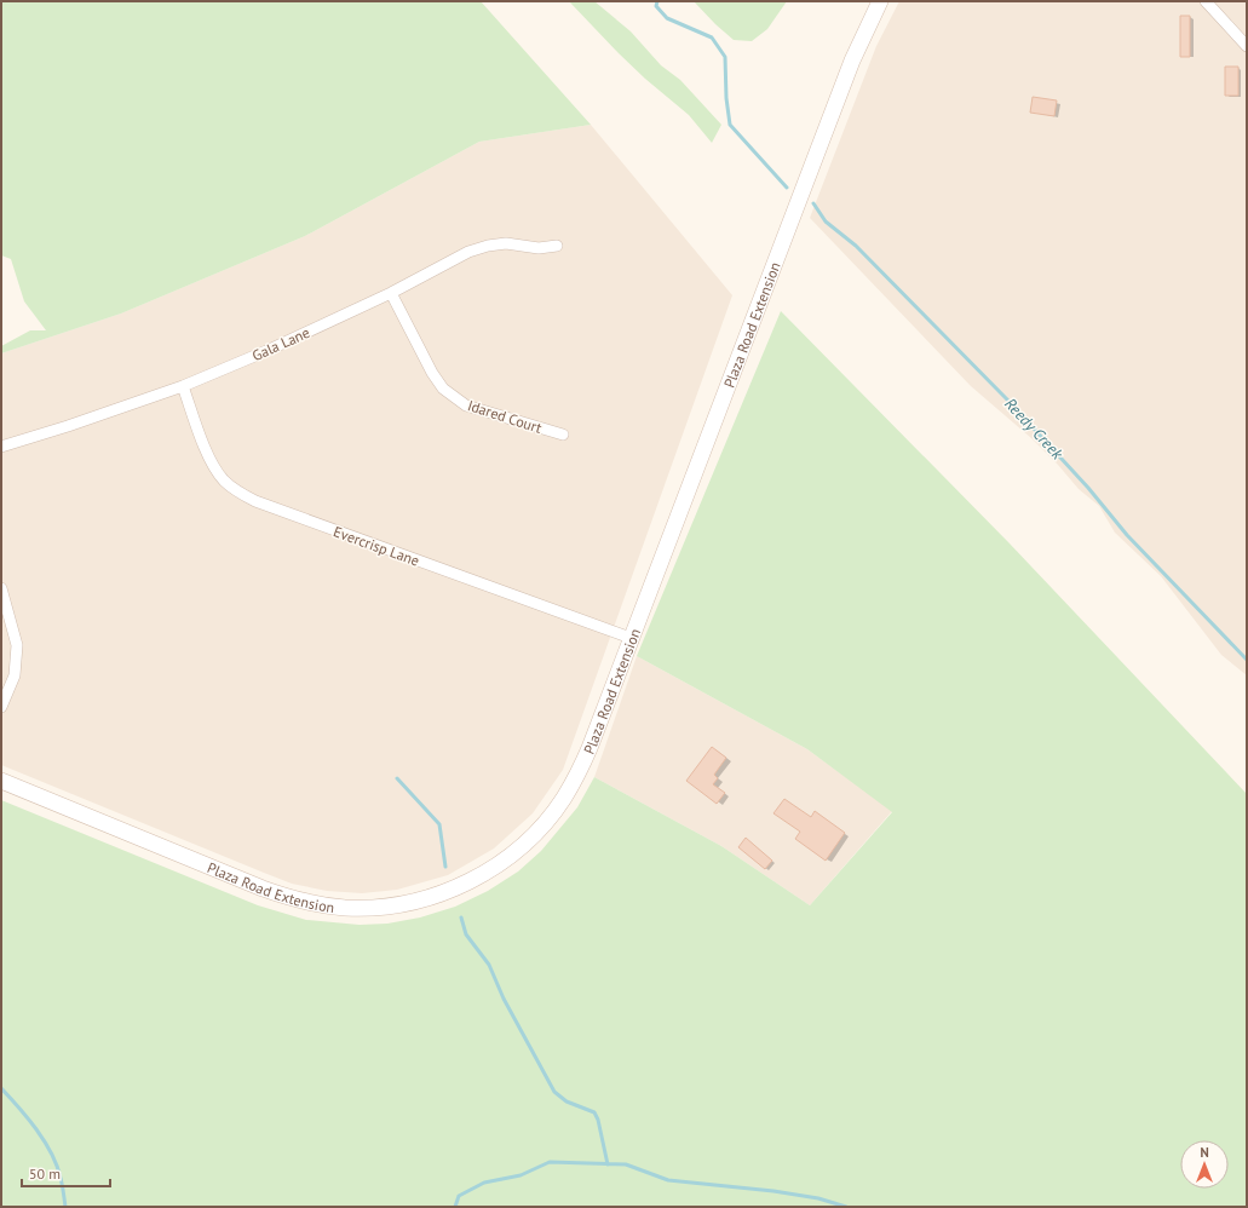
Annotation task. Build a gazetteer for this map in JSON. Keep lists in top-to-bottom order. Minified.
{"streets":{"street":["Plaza Road Extension","Gala Lane","Idared Court","Evercrisp Lane"]},"crossings":[["Plaza Road Extension","Evercrisp Lane"],["Gala Lane","Idared Court"],["Gala Lane","Evercrisp Lane"]],"water":["Reedy Creek"],"scale_bar":"50 m","north":"top"}
